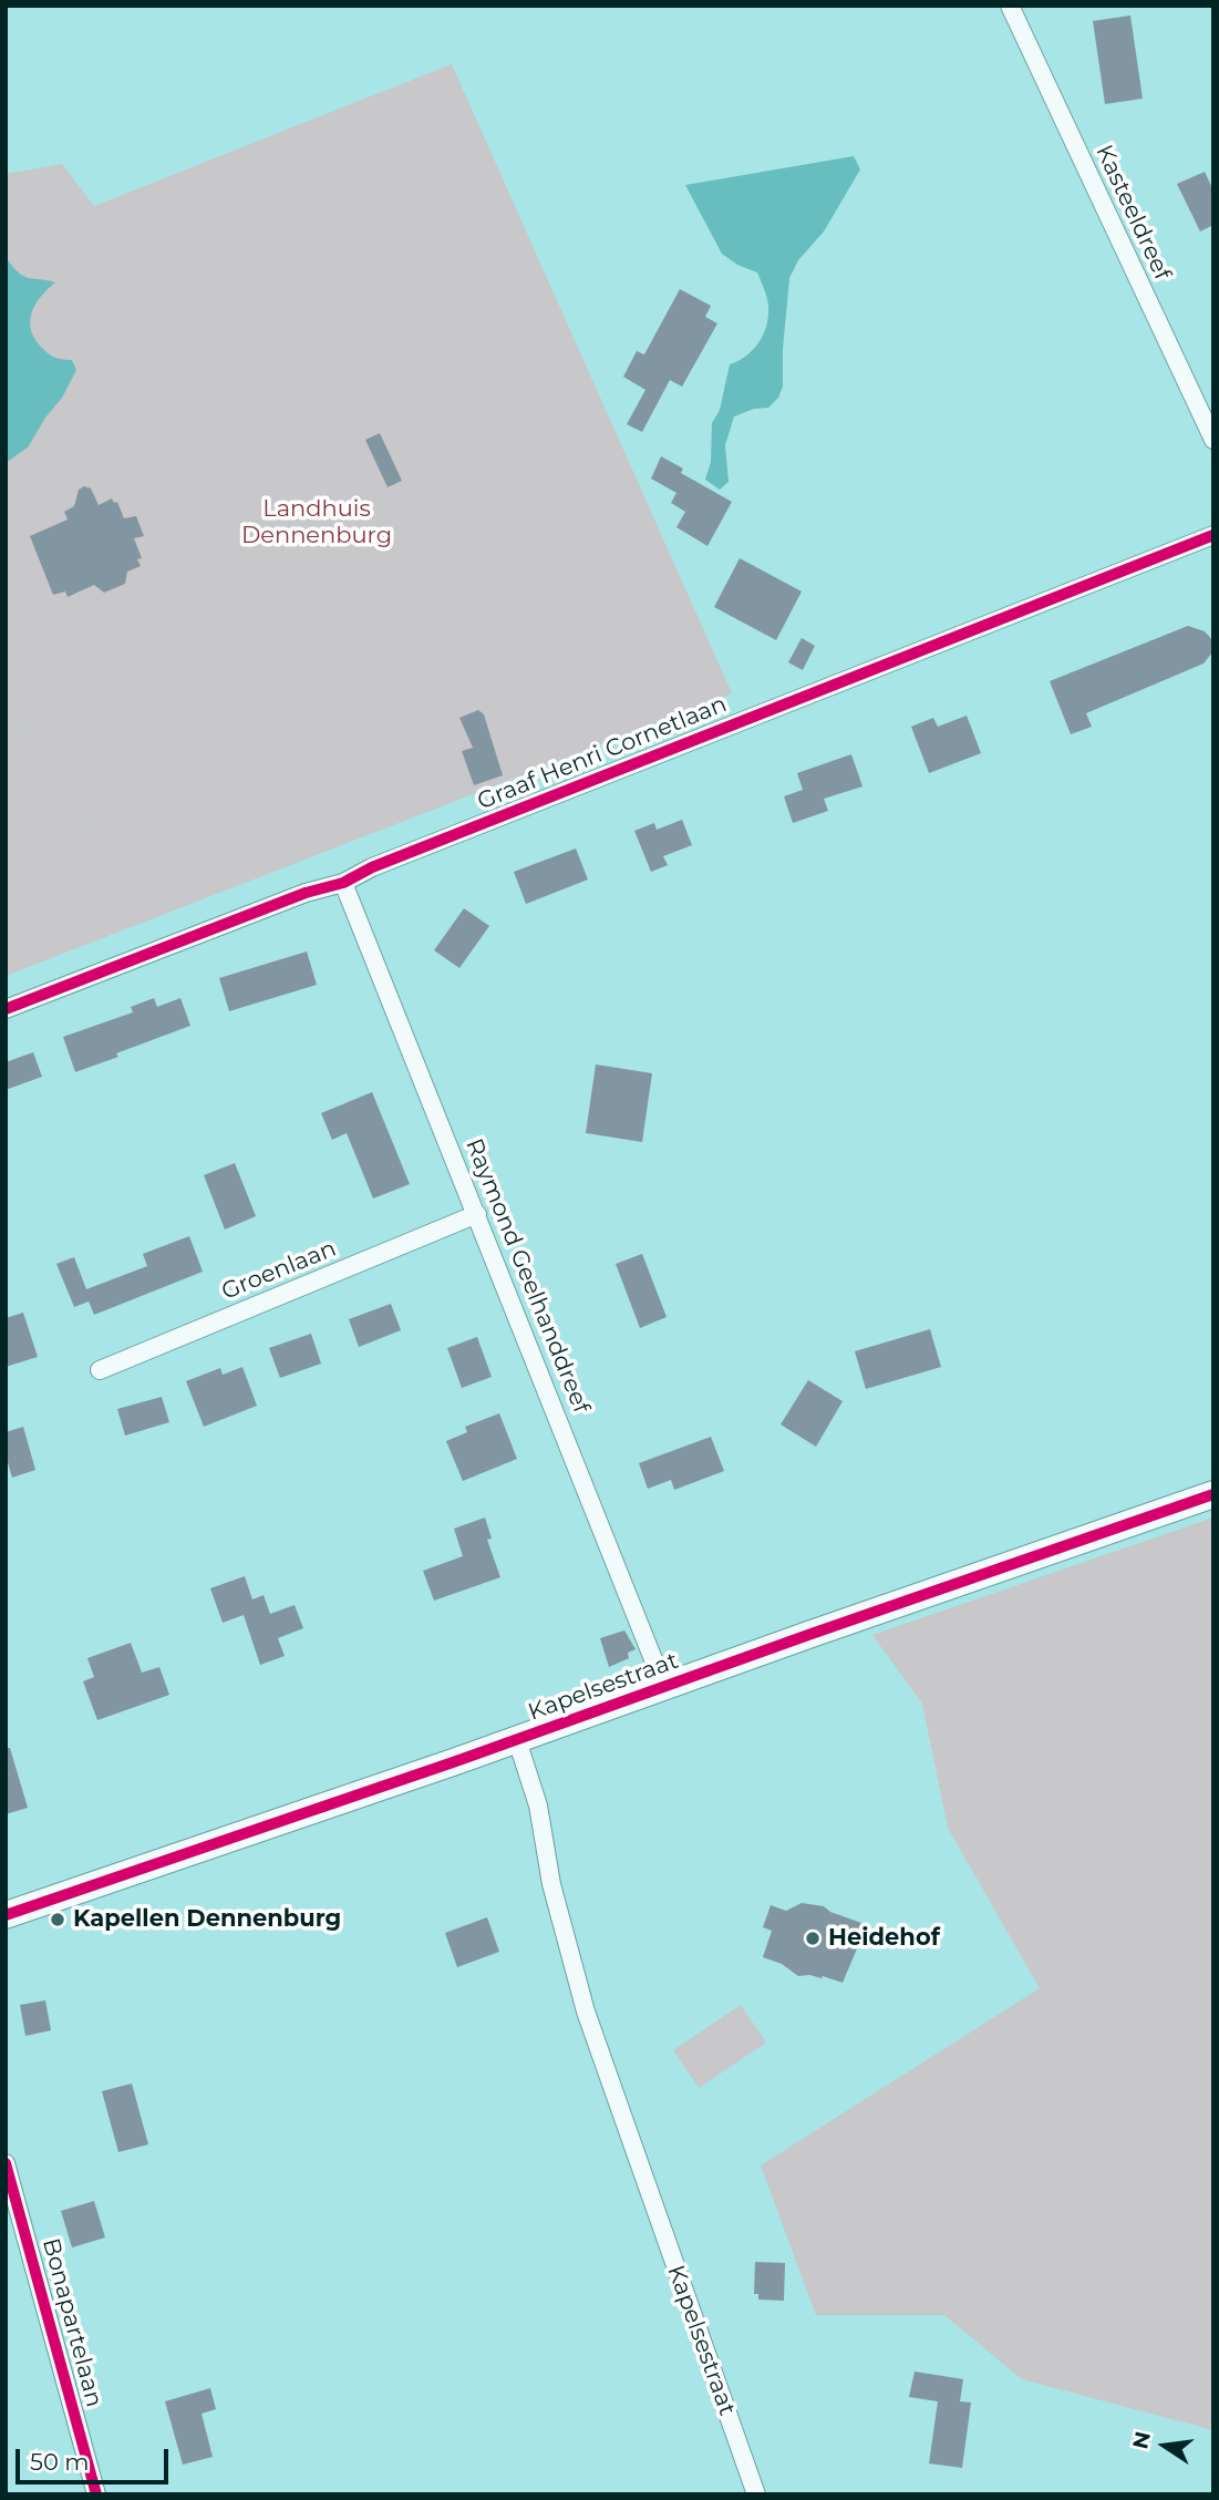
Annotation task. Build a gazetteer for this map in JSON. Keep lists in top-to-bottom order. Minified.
{"streets":{"main road":["Kapelsestraat"],"street":["Kasteeldreef","Graaf Henri Cornetlaan","Groenlaan","Raymond Geelhanddreef","Bonapartelaan"]},"crossings":[["Graaf Henri Cornetlaan","Raymond Geelhanddreef"],["Groenlaan","Raymond Geelhanddreef"],["Raymond Geelhanddreef","Kapelsestraat"]],"parks":["Landhuis Dennenburg"],"places":["Kapellen Dennenburg","Heidehof"],"scale_bar":"50 m","north":"left"}
